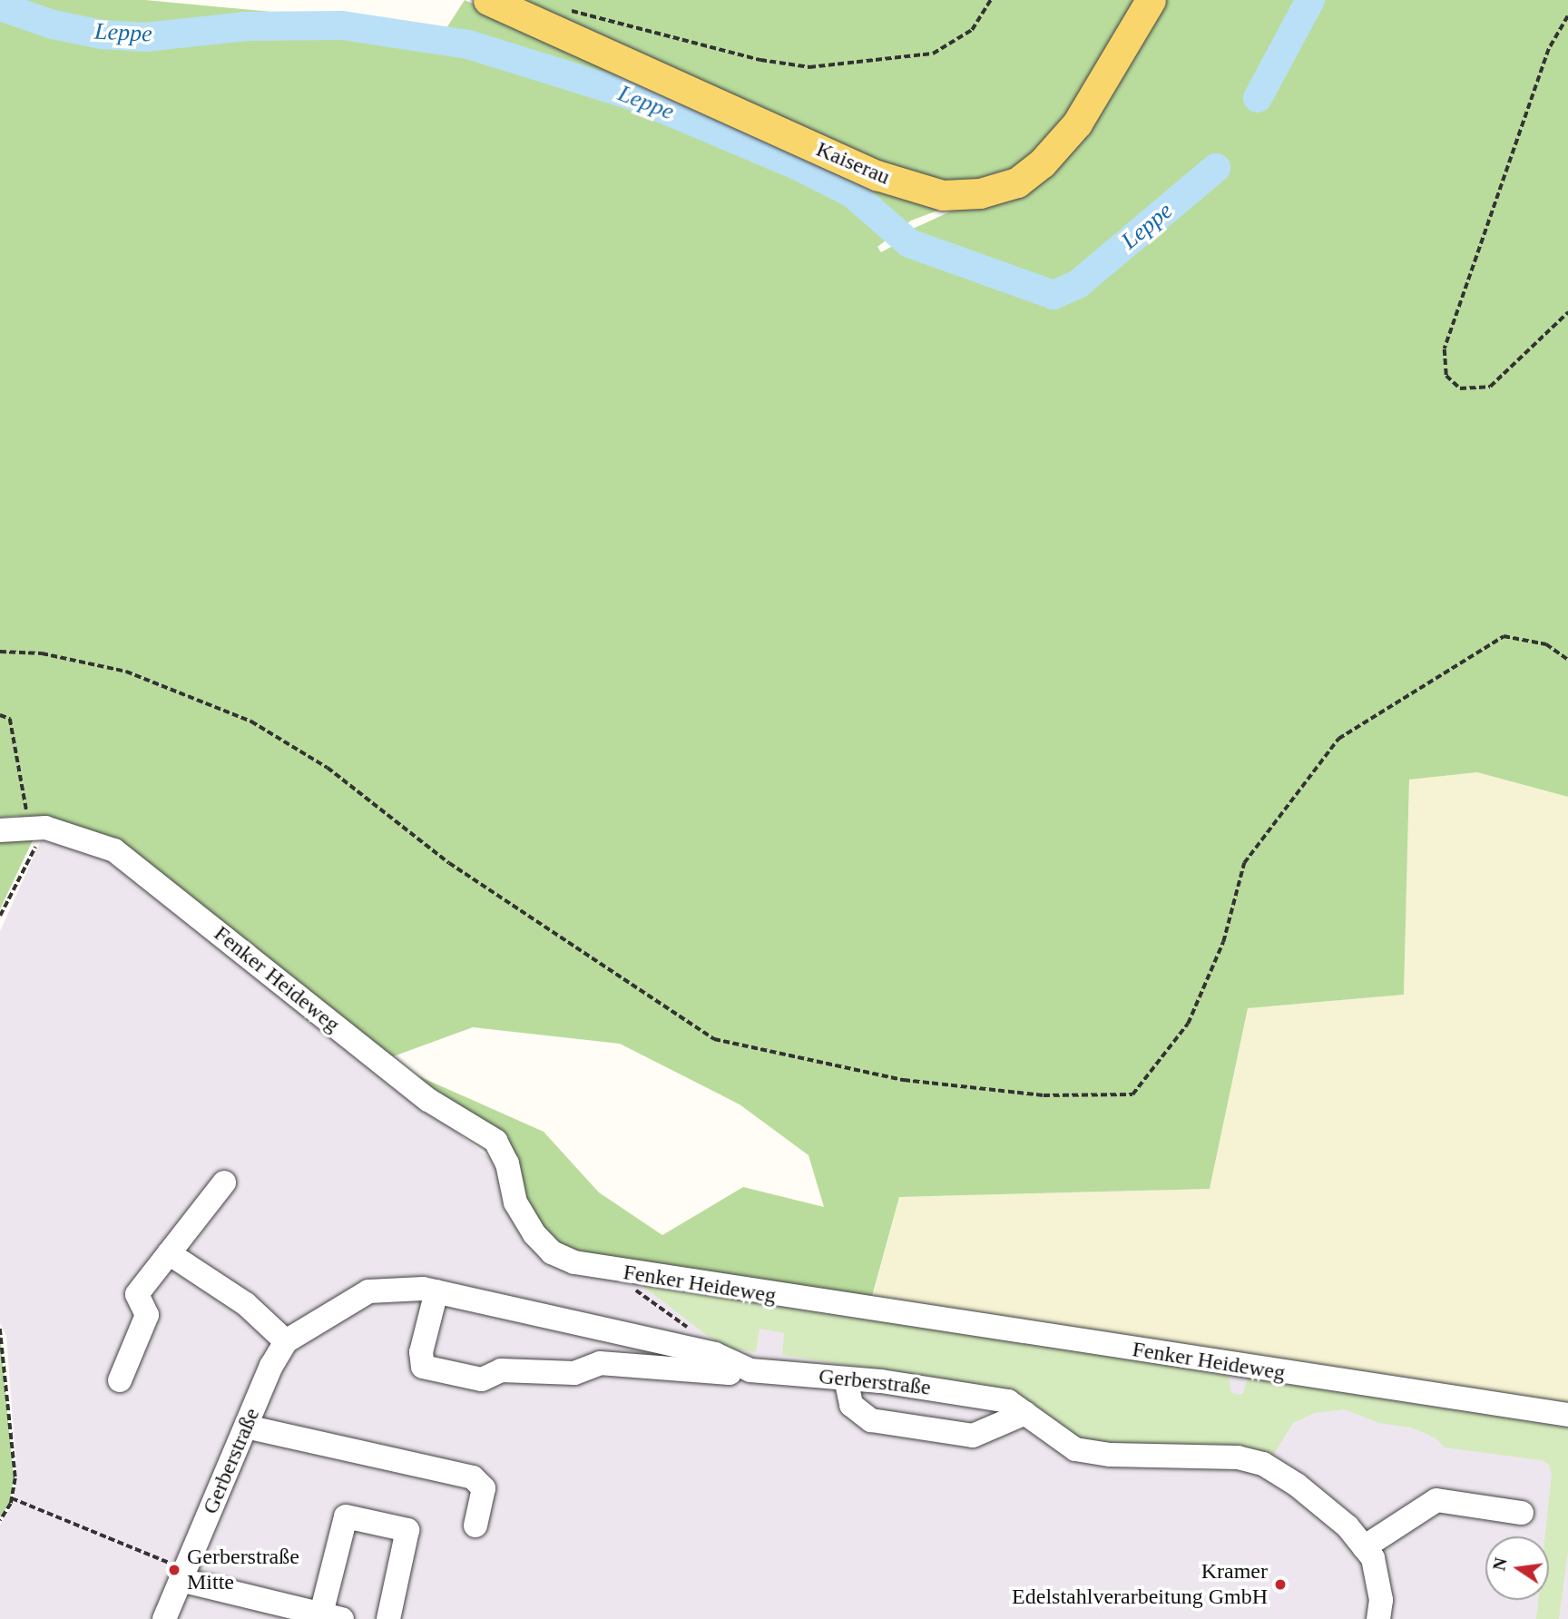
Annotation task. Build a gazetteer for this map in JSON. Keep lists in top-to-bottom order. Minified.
{"streets":{"main road":["Kaiserau"],"street":["Fenker Heideweg","Gerberstraße"]},"water":["Leppe"],"places":["Gerberstraße Mitte","Kramer Edelstahlverarbeitung GmbH"],"north":"left"}
